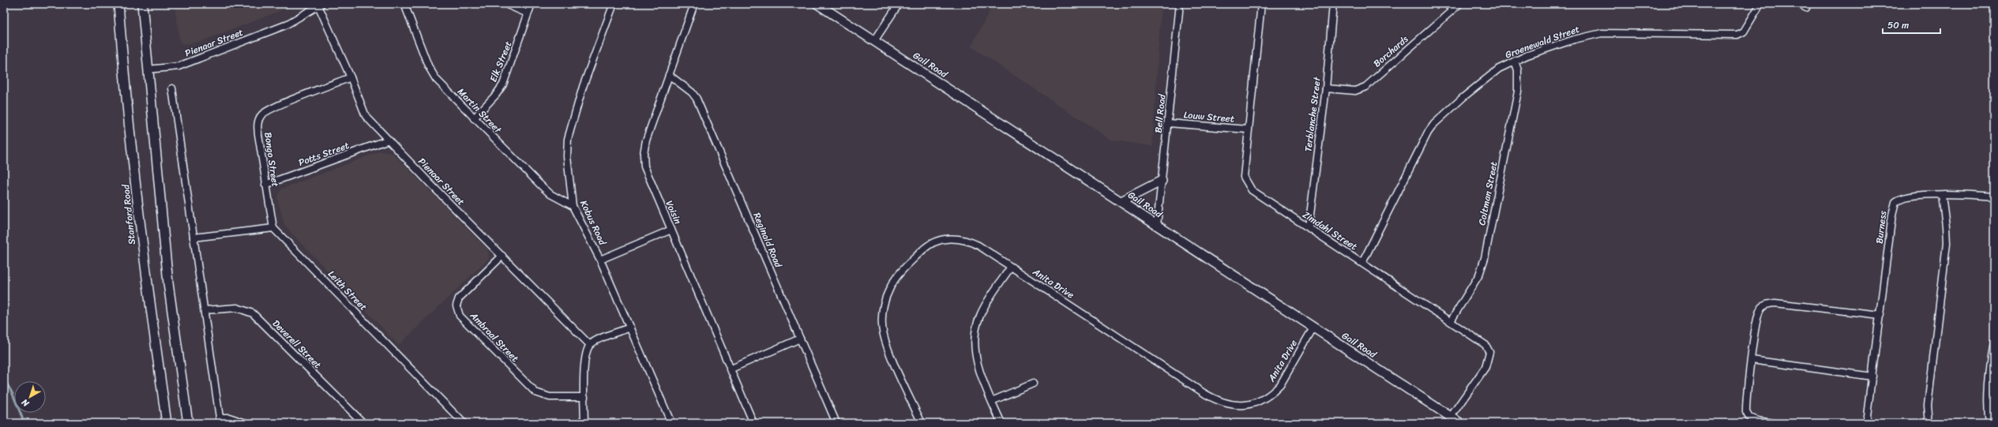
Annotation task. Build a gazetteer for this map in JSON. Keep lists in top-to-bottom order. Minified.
{"streets":{"main road":["Gail Road","Stanford Road"],"street":["Groenewald Street","Pienaar Street","Borchards","Elk Street","Martin Street","Bell Road","Terblanche Street","Louw Street","Potts Street","Bongo Street","Coltman Street","Voisin","Kobus Road","Burness","Zimdahl Street","Reginald Road","Anita Drive","Leith Street","Ambraal Street","Deverell Street"]},"crossings":[["Groenewald Street","Coltman Street"],["Groenewald Street","Zimdahl Street"],["Pienaar Street","Potts Street"],["Pienaar Street","Bongo Street"],["Pienaar Street","Ambraal Street"],["Borchards","Terblanche Street"],["Elk Street","Martin Street"],["Gail Road","Bell Road"],["Gail Road","Zimdahl Street"],["Gail Road","Anita Drive"],["Martin Street","Kobus Road"],["Bell Road","Louw Street"],["Terblanche Street","Zimdahl Street"],["Louw Street","Zimdahl Street"],["Potts Street","Bongo Street"],["Bongo Street","Leith Street"],["Coltman Street","Zimdahl Street"],["Voisin","Reginald Road"]],"scale_bar":"50 m","north":"bottom left"}
